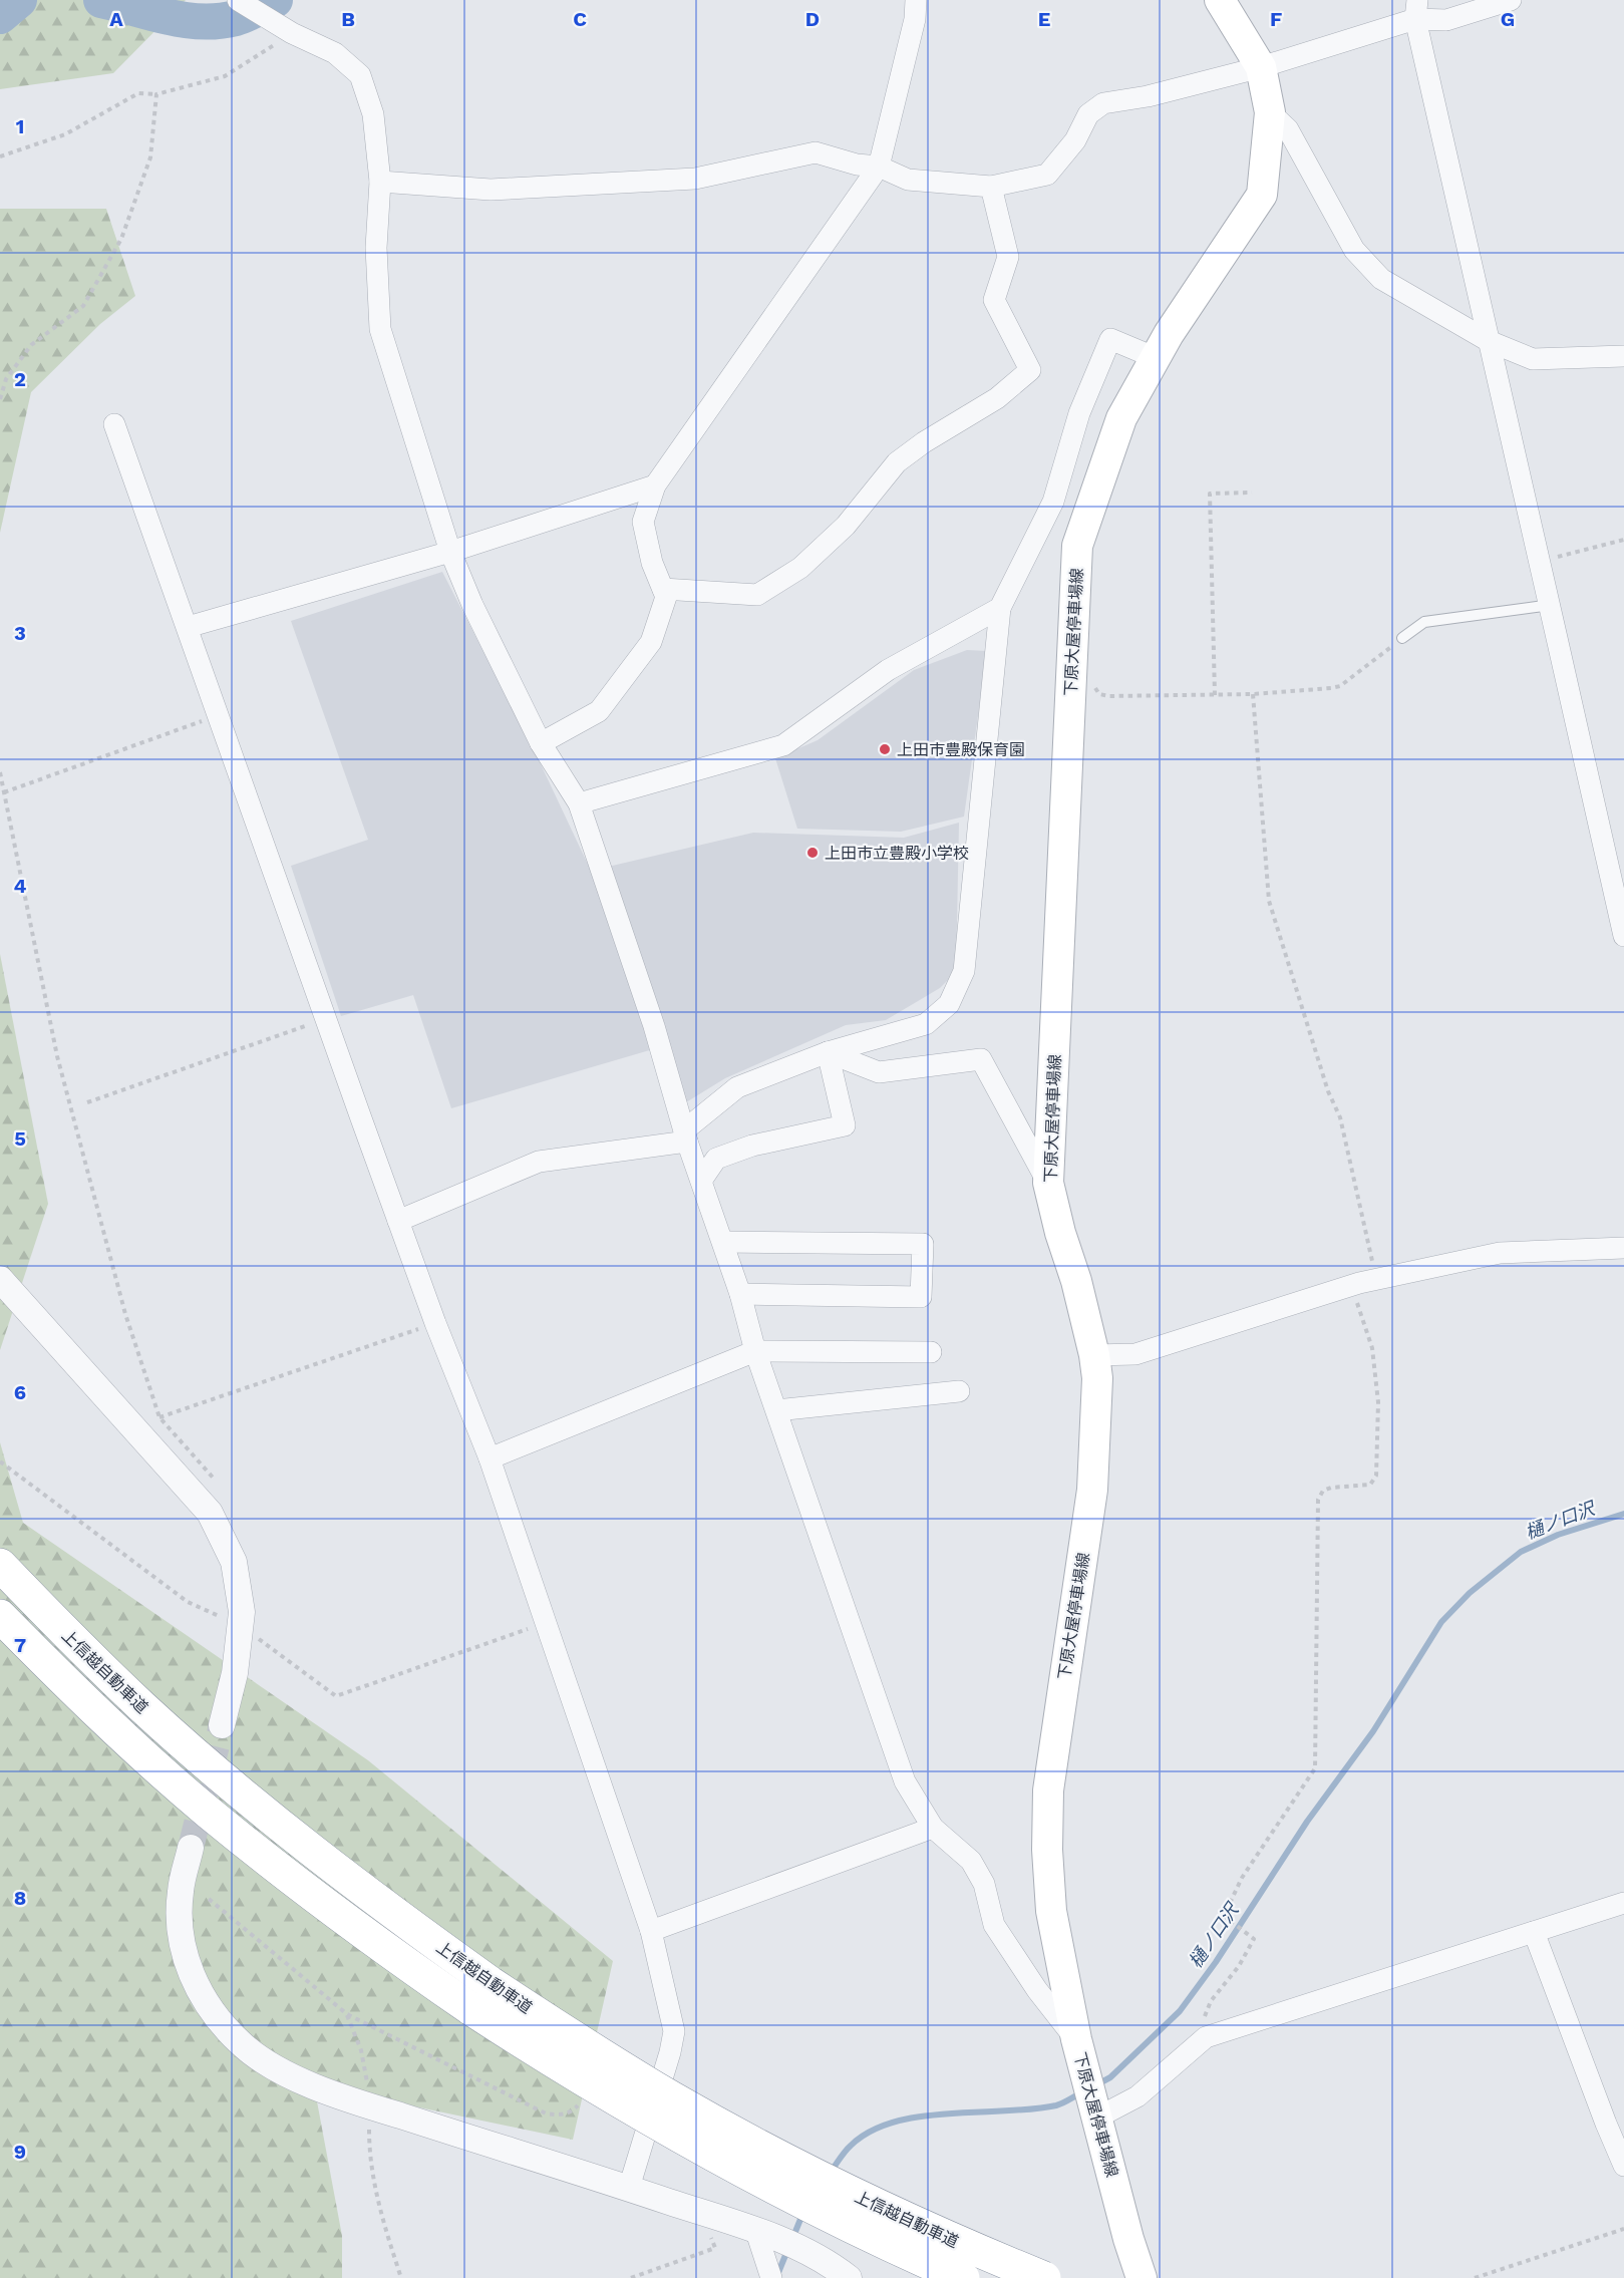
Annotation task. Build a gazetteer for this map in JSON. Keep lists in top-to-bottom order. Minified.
{"streets":{"highway":["上信越自動車道"],"main road":["下原大屋停車場線"]},"water":["樋ノ口沢"],"places":["上田市豊殿保育園","上田市立豊殿小学校"],"grid":{"columns":["A","B","C","D","E","F","G"],"rows":["1","2","3","4","5","6","7","8","9"]}}
